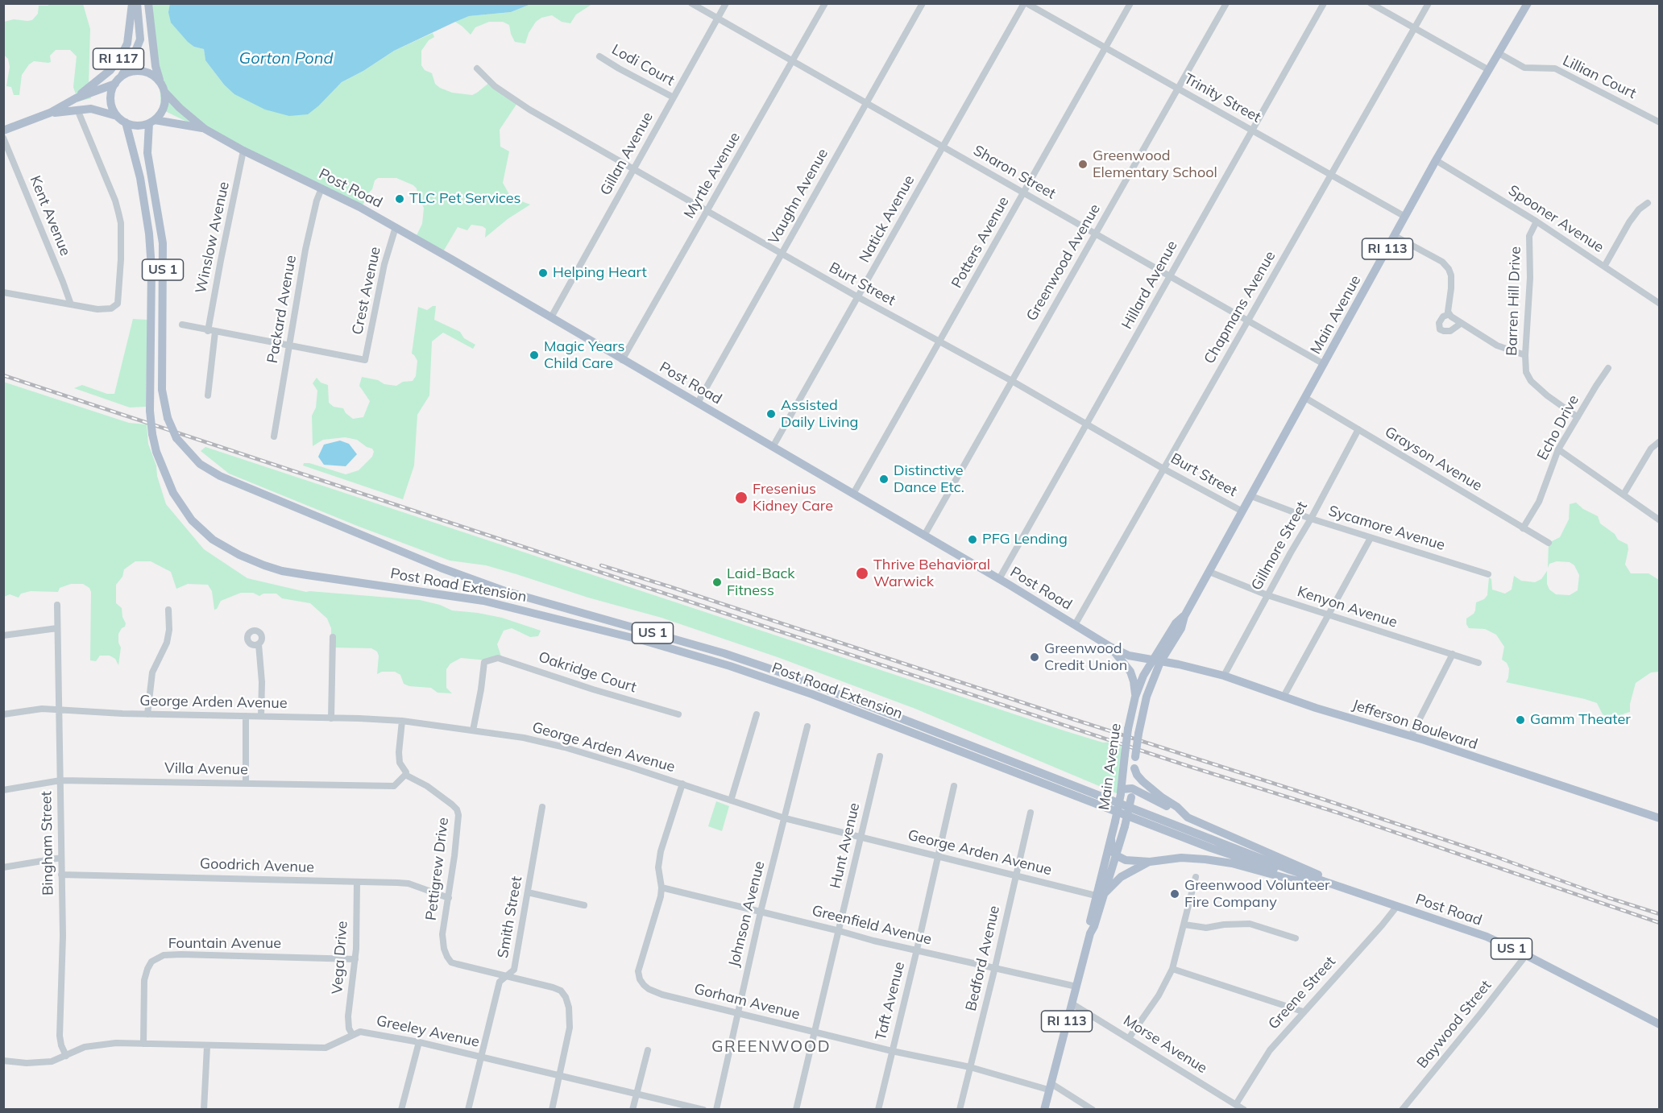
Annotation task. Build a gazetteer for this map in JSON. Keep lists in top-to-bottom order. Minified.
{"streets":{"main road":["RI 117","Post Road","RI 113","US 1","Main Avenue","Post Road Extension","Jefferson Boulevard"],"street":["Lodi Court","Lillian Court","Trinity Street","Gillan Avenue","Sharon Street","Myrtle Avenue","Vaughn Avenue","Kent Avenue","Natick Avenue","Spooner Avenue","Winslow Avenue","Potters Avenue","Greenwood Avenue","Burt Street","Hillard Avenue","Crest Avenue","Barren Hill Drive","Chapmans Avenue","Packard Avenue","Echo Drive","Grayson Avenue","Sycamore Avenue","Gillmore Street","Kenyon Avenue","Oakridge Court","George Arden Avenue","Villa Avenue","Bingham Street","Hunt Avenue","Goodrich Avenue","Pettigrew Drive","Johnson Avenue","Smith Street","Greenfield Avenue","Fountain Avenue","Vega Drive","Bedford Avenue","Greene Street","Taft Avenue","Gorham Avenue","Baywood Street","Greeley Avenue","Morse Avenue"]},"crossings":[["RI 117","Post Road"],["RI 117","US 1"],["RI 117","Post Road Extension"],["Lodi Court","Gillan Avenue"],["Lillian Court","Main Avenue"],["Trinity Street","Natick Avenue"],["Trinity Street","Potters Avenue"],["Trinity Street","Greenwood Avenue"],["Trinity Street","Hillard Avenue"],["Trinity Street","Chapmans Avenue"],["Trinity Street","Main Avenue"],["Gillan Avenue","Sharon Street"],["Gillan Avenue","Post Road"],["Gillan Avenue","Burt Street"],["Sharon Street","Myrtle Avenue"],["Sharon Street","Vaughn Avenue"],["Sharon Street","Natick Avenue"],["Sharon Street","Potters Avenue"],["Sharon Street","Greenwood Avenue"],["Sharon Street","Hillard Avenue"],["Sharon Street","Chapmans Avenue"],["Sharon Street","Main Avenue"],["Myrtle Avenue","Post Road"],["Myrtle Avenue","Burt Street"],["Post Road","Vaughn Avenue"],["Post Road","Natick Avenue"],["Post Road","Winslow Avenue"],["Post Road","Potters Avenue"],["Post Road","Greenwood Avenue"],["Post Road","US 1"],["Post Road","Hillard Avenue"],["Post Road","Crest Avenue"],["Post Road","Chapmans Avenue"],["Post Road","Packard Avenue"],["Post Road","Main Avenue"],["Post Road","Post Road Extension"],["Post Road","Jefferson Boulevard"],["Post Road","Greene Street"],["Post Road","Baywood Street"],["Vaughn Avenue","Burt Street"],["Natick Avenue","Burt Street"],["Spooner Avenue","Barren Hill Drive"],["Spooner Avenue","Main Avenue"],["Potters Avenue","Burt Street"],["Greenwood Avenue","Burt Street"],["US 1","Post Road Extension"],["Burt Street","Hillard Avenue"],["Burt Street","Chapmans Avenue"],["Burt Street","Main Avenue"],["Crest Avenue","Packard Avenue"],["Barren Hill Drive","Echo Drive"],["Main Avenue","Grayson Avenue"],["Main Avenue","Sycamore Avenue"],["Main Avenue","Kenyon Avenue"],["Main Avenue","George Arden Avenue"],["Main Avenue","Jefferson Boulevard"],["Main Avenue","Greenfield Avenue"],["Main Avenue","Gorham Avenue"],["Main Avenue","Morse Avenue"],["Echo Drive","Grayson Avenue"],["Grayson Avenue","Gillmore Street"],["Sycamore Avenue","Gillmore Street"],["Gillmore Street","Kenyon Avenue"],["Gillmore Street","Jefferson Boulevard"],["Oakridge Court","George Arden Avenue"],["George Arden Avenue","Bingham Street"],["George Arden Avenue","Hunt Avenue"],["George Arden Avenue","Johnson Avenue"],["George Arden Avenue","Bedford Avenue"],["George Arden Avenue","Taft Avenue"],["George Arden Avenue","Gorham Avenue"],["Villa Avenue","Bingham Street"],["Villa Avenue","Pettigrew Drive"],["Bingham Street","Goodrich Avenue"],["Bingham Street","Greeley Avenue"],["Hunt Avenue","Greenfield Avenue"],["Hunt Avenue","Gorham Avenue"],["Goodrich Avenue","Pettigrew Drive"],["Goodrich Avenue","Vega Drive"],["Pettigrew Drive","Smith Street"],["Johnson Avenue","Greenfield Avenue"],["Johnson Avenue","Gorham Avenue"],["Smith Street","Greeley Avenue"],["Greenfield Avenue","Bedford Avenue"],["Greenfield Avenue","Taft Avenue"],["Greenfield Avenue","Gorham Avenue"],["Fountain Avenue","Vega Drive"],["Fountain Avenue","Greeley Avenue"],["Vega Drive","Greeley Avenue"],["Bedford Avenue","Gorham Avenue"],["Greene Street","Morse Avenue"],["Taft Avenue","Gorham Avenue"]],"districts":["GREENWOOD"],"water":["Gorton Pond"],"places":["Greenwood Elementary School","TLC Pet Services","Helping Heart","Magic Years Child Care","Assisted Daily Living","Distinctive Dance Etc.","Fresenius Kidney Care","PFG Lending","Thrive Behavioral Warwick","Laid-Back Fitness","Greenwood Credit Union","Gamm Theater","Greenwood Volunteer Fire Company"]}
